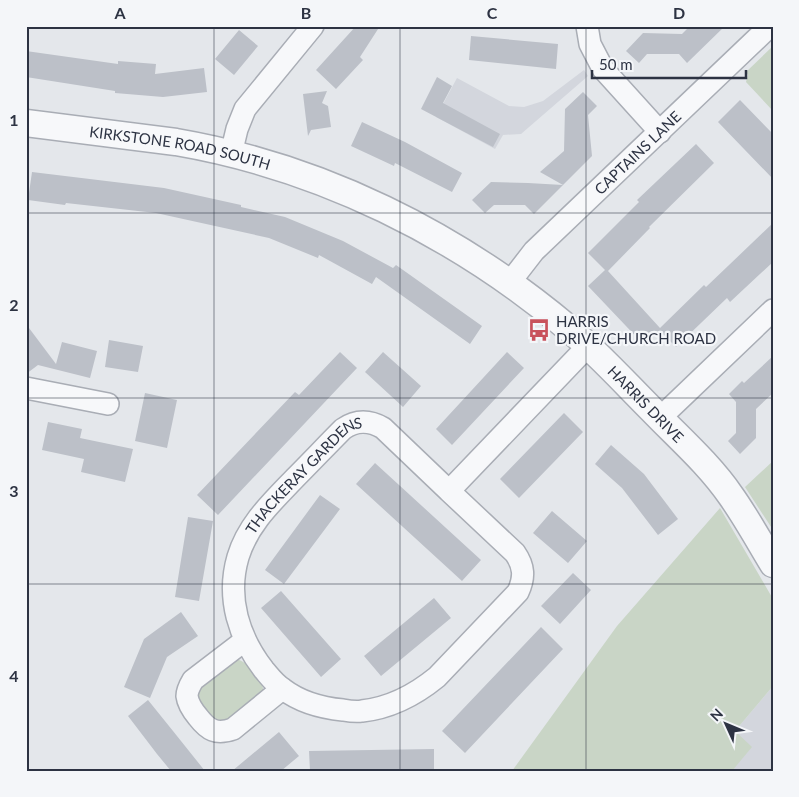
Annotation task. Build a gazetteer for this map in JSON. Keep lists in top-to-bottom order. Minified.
{"streets":{"street":["KIRKSTONE ROAD SOUTH","CAPTAINS LANE","HARRIS DRIVE","THACKERAY GARDENS"]},"crossings":[["KIRKSTONE ROAD SOUTH","HARRIS DRIVE"],["CAPTAINS LANE","HARRIS DRIVE"]],"places":{"bus stop":["HARRIS DRIVE/CHURCH ROAD"]},"scale_bar":"50 m","north":"top left","grid":{"columns":["A","B","C","D"],"rows":["1","2","3","4"]}}
